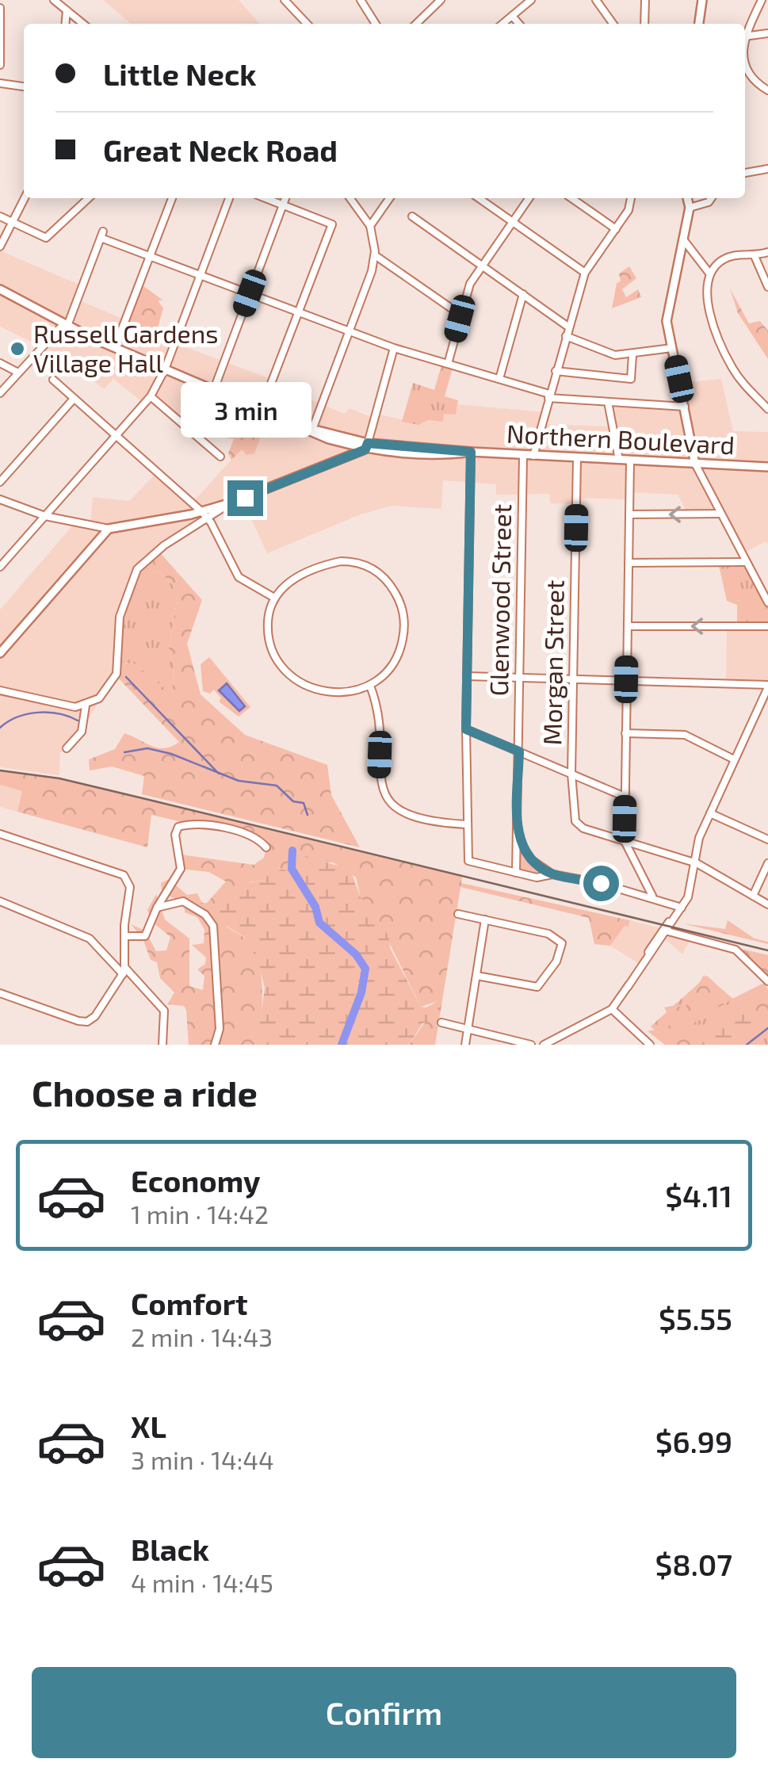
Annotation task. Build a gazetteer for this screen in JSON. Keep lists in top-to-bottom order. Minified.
{"streets":{"main road":["Northern Boulevard"],"street":["Glenwood Street","Morgan Street"]},"crossings":[["Northern Boulevard","Glenwood Street"],["Northern Boulevard","Morgan Street"]],"places":["Russell Gardens Village Hall"],"page":{"banner":["Little Neck","Great Neck Road"],"bubble":"3 min","heading":"Choose a ride","list":[{"name":"Economy","note":"1 min · 14:42","value":"$4.11"},{"name":"Comfort","note":"2 min · 14:43","value":"$5.55"},{"name":"XL","note":"3 min · 14:44","value":"$6.99"},{"name":"Black","note":"4 min · 14:45","value":"$8.07"}],"buttons":"Confirm"}}
